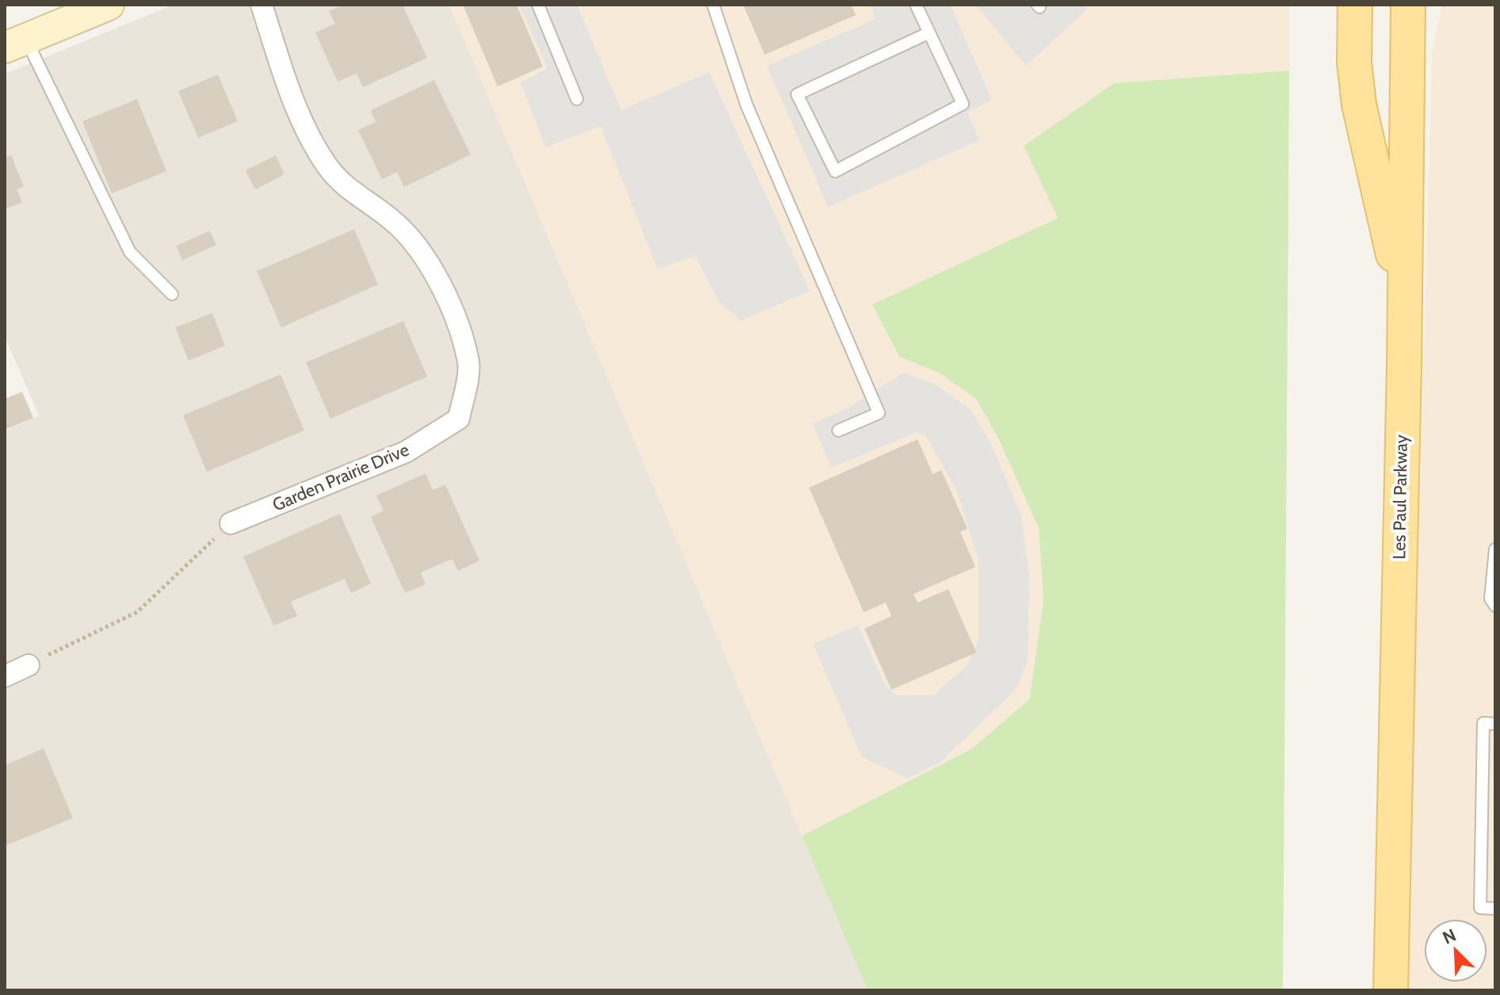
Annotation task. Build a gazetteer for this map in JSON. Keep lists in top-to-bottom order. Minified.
{"streets":{"main road":["Les Paul Parkway"],"street":["Garden Prairie Drive"]},"north":"top left"}
